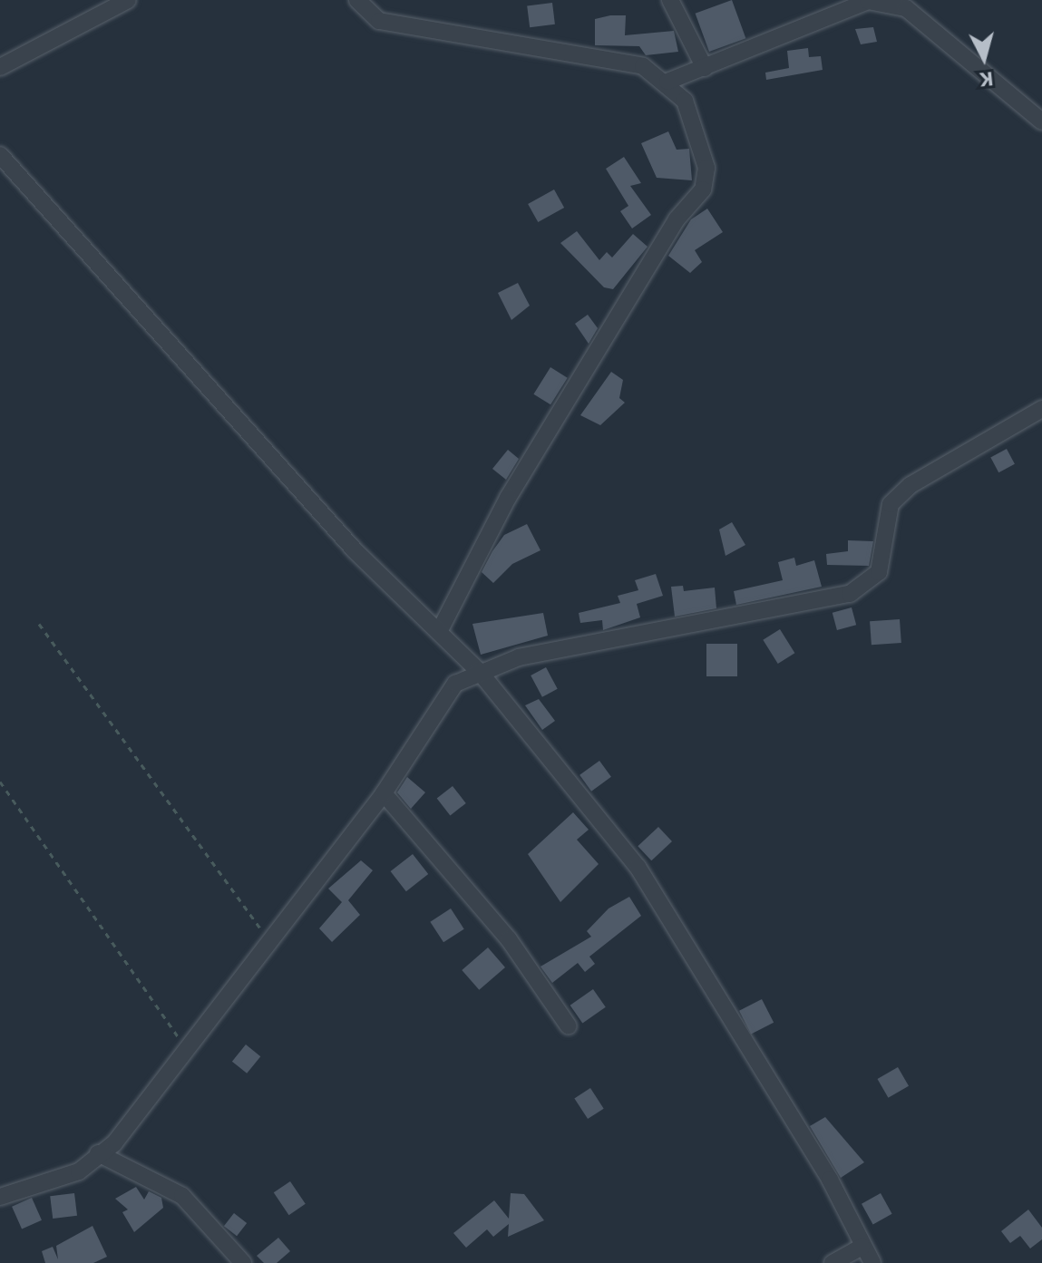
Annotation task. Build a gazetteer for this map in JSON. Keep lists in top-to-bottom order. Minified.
{"north":"bottom"}
